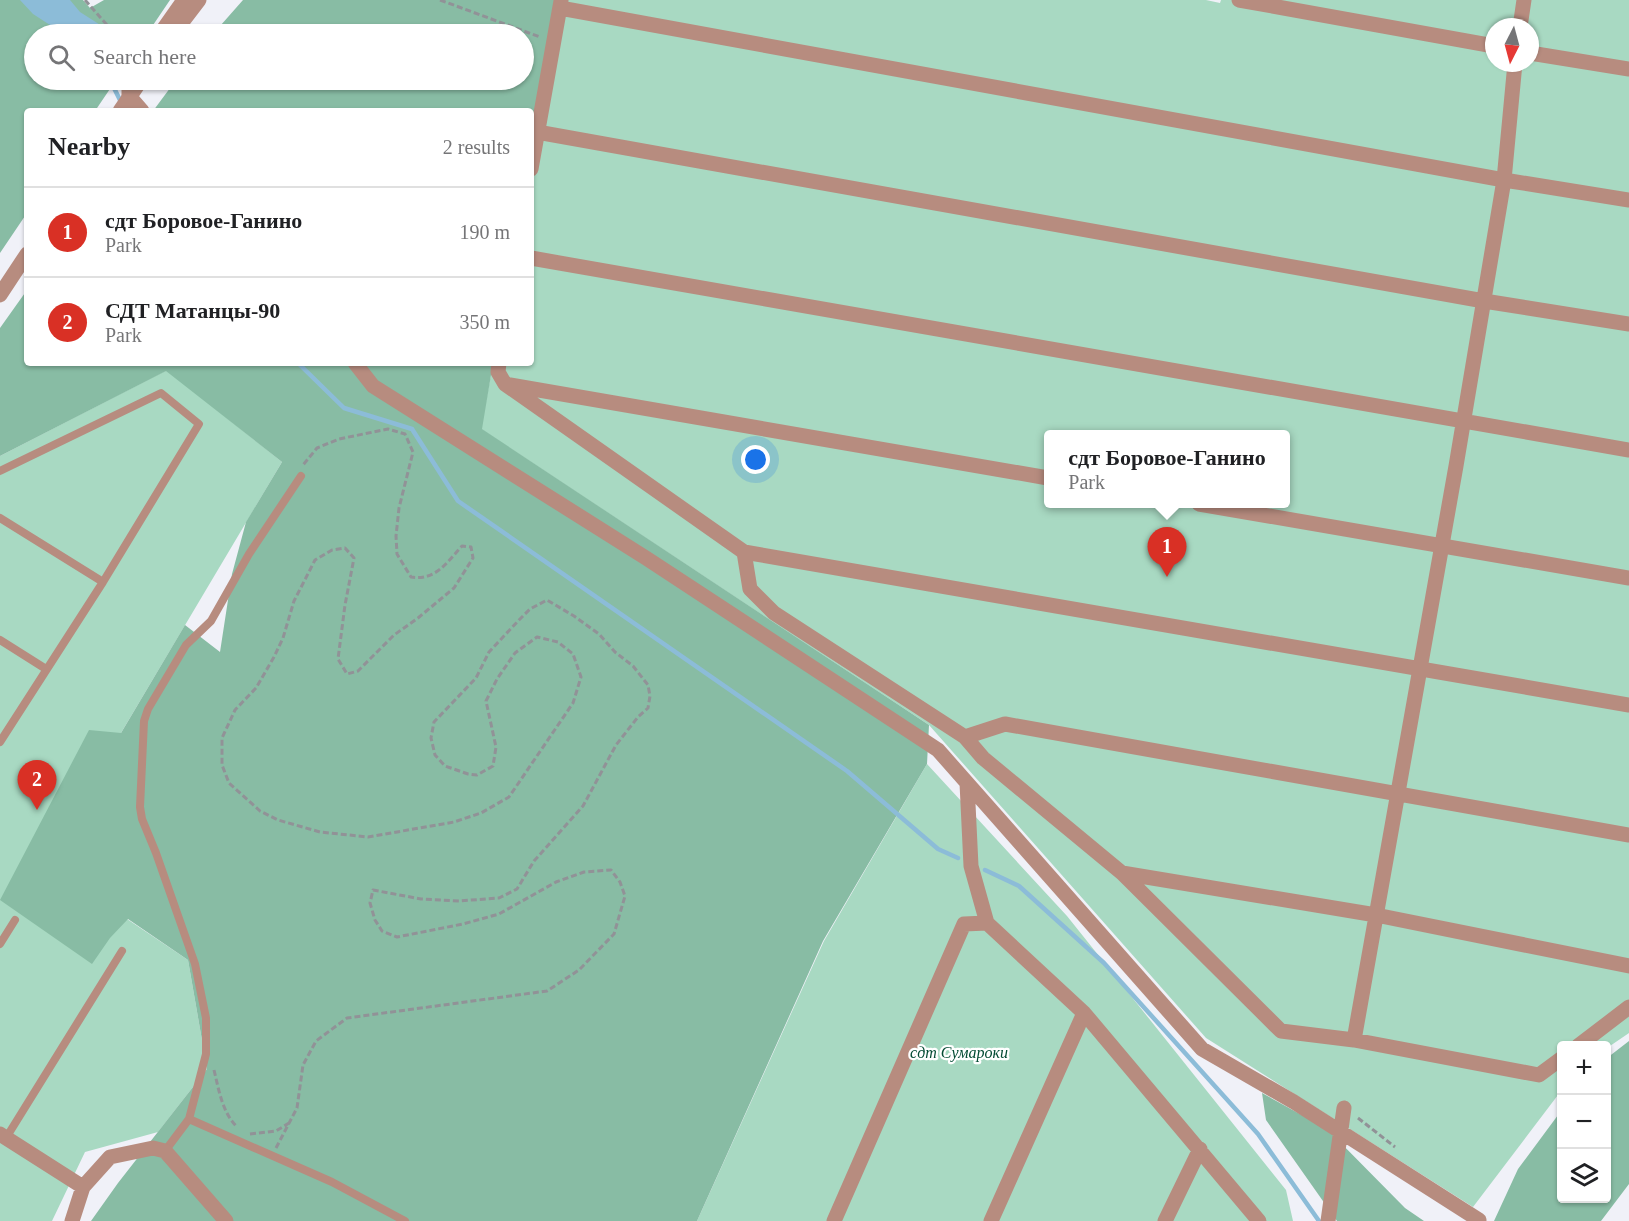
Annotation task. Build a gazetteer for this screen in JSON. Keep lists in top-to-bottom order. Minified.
{"parks":["сдт Сумароки"],"north":"bottom","page":{"search":"Search here","heading":["Nearby","2 results"],"list":[{"mark":"1","name":"сдт Боровое-Ганино","note":"Park","value":"190 m"},{"mark":"2","name":"СДТ Матанцы-90","note":"Park","value":"350 m"}],"popup":["сдт Боровое-Ганино","Park"],"pins":["1","2"],"map_buttons":["+","−"]}}
